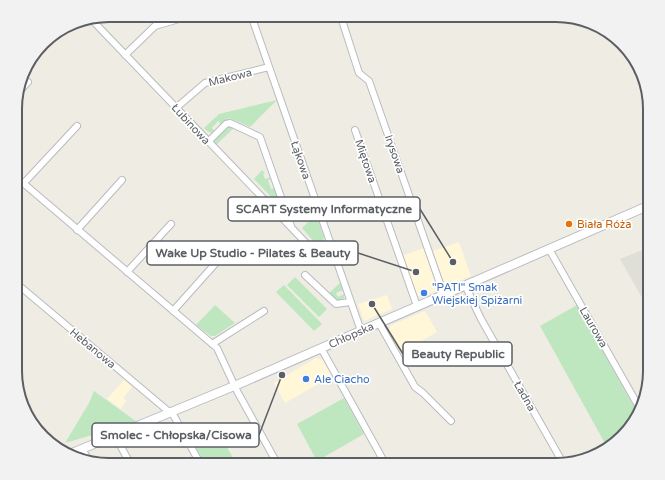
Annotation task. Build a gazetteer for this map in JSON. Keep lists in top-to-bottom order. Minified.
{"streets":{"street":["Makowa","Łubinowa","Irysowa","Łąkowa","Miętowa","Laurowa","Chłopska","Hebanowa","Ładna"]},"crossings":[["Makowa","Łubinowa"],["Makowa","Łąkowa"],["Łubinowa","Łąkowa"],["Irysowa","Chłopska"],["Łąkowa","Chłopska"],["Miętowa","Chłopska"],["Laurowa","Chłopska"],["Chłopska","Hebanowa"],["Chłopska","Ładna"]],"places":["Biała Róża","SCART Systemy Informatyczne","Wake Up Studio - Pilates & Beauty","\"PATI\" Smak Wiejskiej Spiżarni","Beauty Republic","Smolec - Chłopska/Cisowa","Ale Ciacho"]}
